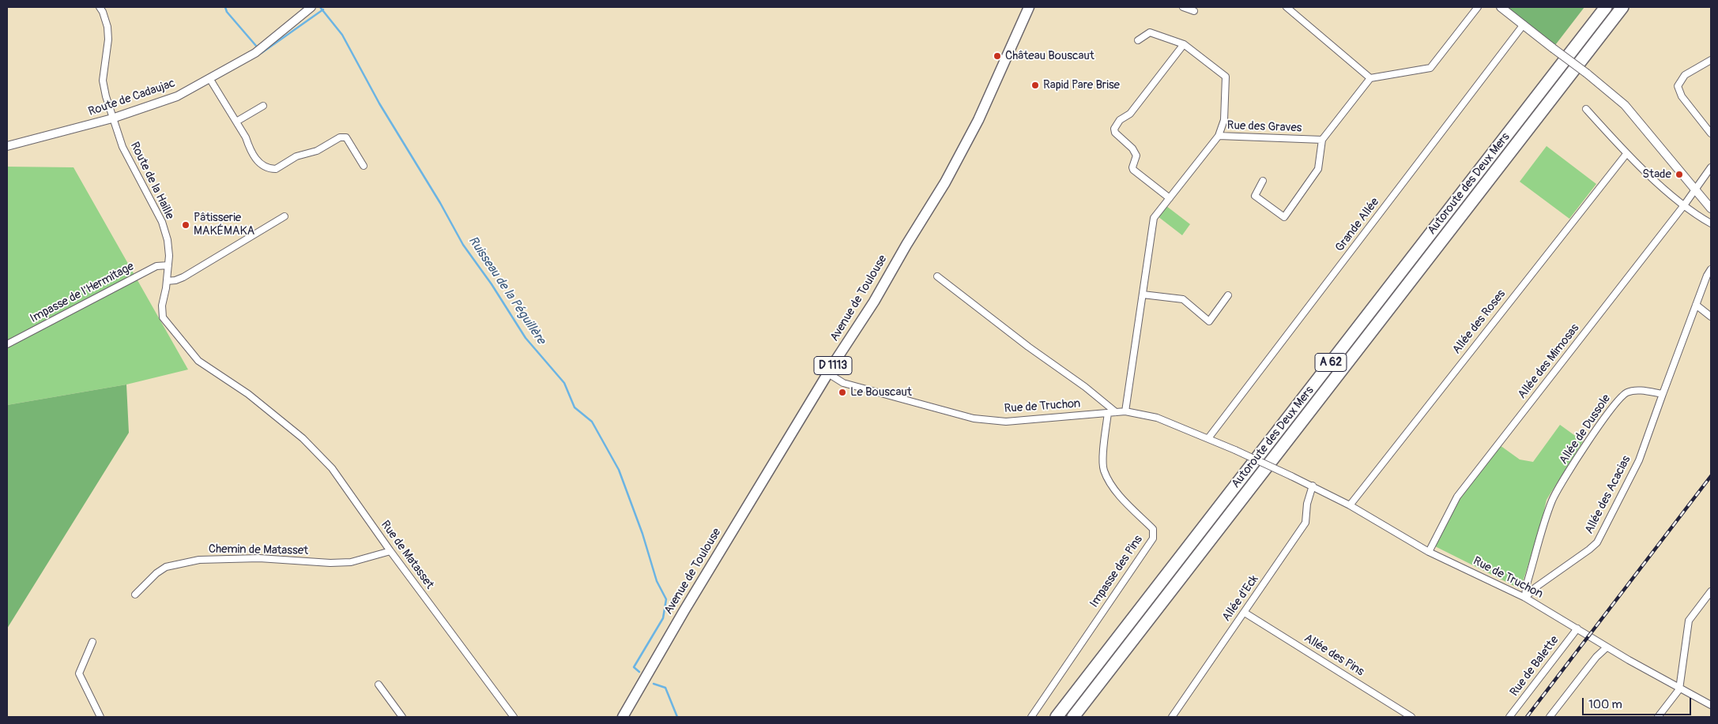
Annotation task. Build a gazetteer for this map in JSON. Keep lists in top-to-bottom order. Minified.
{"streets":{"highway":["Autoroute des Deux Mers","A 62"],"main road":["Avenue de Toulouse","D 1113"],"street":["Route de Cadaujac","Rue des Graves","Route de la Haille","Grande Allée","Impasse de l'Hermitage","Allée des Roses","Allée des Mimosas","Rue de Truchon","Allée de Dussole","Allée des Acacias","Chemin de Matasset","Rue de Matasset","Impasse des Pins","Allée d'Eck","Allée des Pins","Rue de Balette"]},"crossings":[["Route de Cadaujac","Route de la Haille"],["Rue des Graves","Rue de Truchon"],["Route de la Haille","Impasse de l'Hermitage"],["Route de la Haille","Rue de Matasset"],["Grande Allée","Rue de Truchon"],["Avenue de Toulouse","Rue de Truchon"],["Allée des Roses","Rue de Truchon"],["Allée des Mimosas","Rue de Truchon"],["Rue de Truchon","Allée de Dussole"],["Rue de Truchon","Allée des Acacias"],["Rue de Truchon","Impasse des Pins"],["Rue de Truchon","Allée d'Eck"],["Rue de Truchon","Rue de Balette"],["Allée de Dussole","Allée des Acacias"],["Chemin de Matasset","Rue de Matasset"],["Allée d'Eck","Allée des Pins"]],"water":["Ruisseau de la Péguillère"],"places":["Château Bouscaut","Rapid Pare Brise","Stade","Pâtisserie MAKÉMAKA","Le Bouscaut"],"scale_bar":"100 m"}
